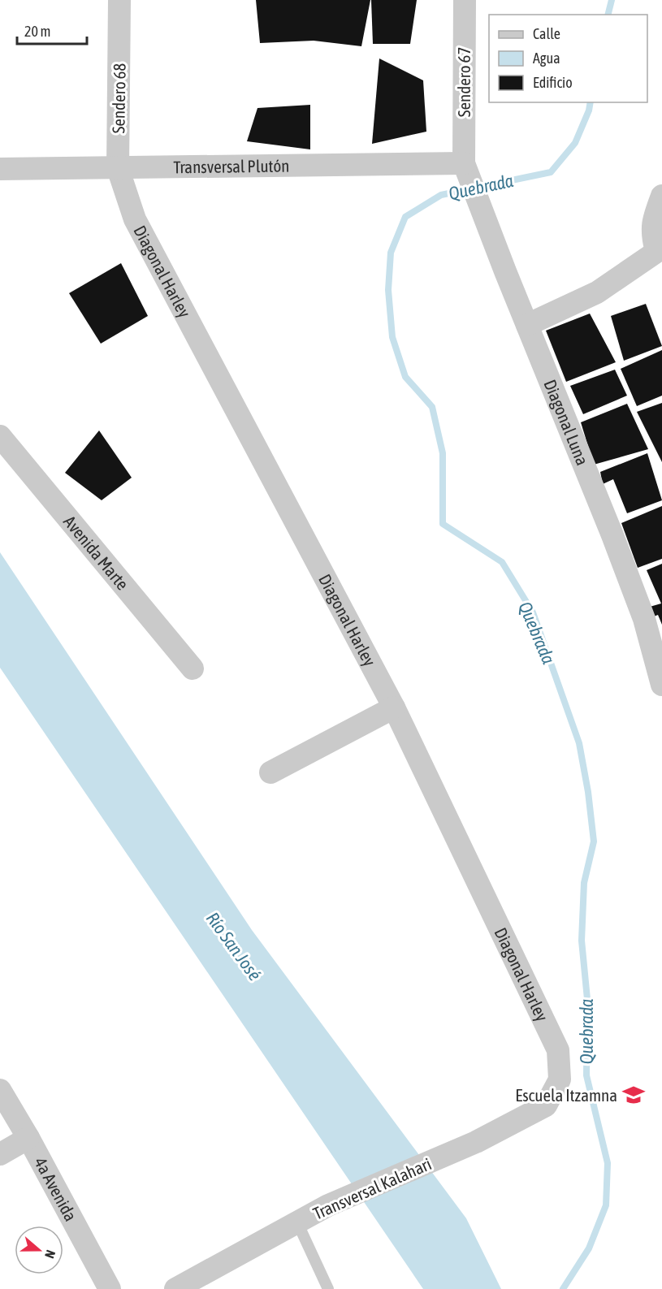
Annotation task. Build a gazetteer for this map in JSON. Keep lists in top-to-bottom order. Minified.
{"streets":{"street":["Sendero 67","Sendero 68","Transversal Plutón","Diagonal Harley","Diagonal Luna","Avenida Marte","Transversal Kalahari","4a Avenida"]},"crossings":[["Sendero 67","Transversal Plutón"],["Sendero 67","Diagonal Luna"],["Sendero 68","Transversal Plutón"],["Sendero 68","Diagonal Harley"],["Transversal Plutón","Diagonal Harley"],["Transversal Plutón","Diagonal Luna"],["Diagonal Harley","Transversal Kalahari"]],"water":["Quebrada","Río San José"],"places":{"school or university":["Escuela Itzamna"]},"legend":["Calle","Agua","Edificio"],"scale_bar":"20 m","north":"right"}
